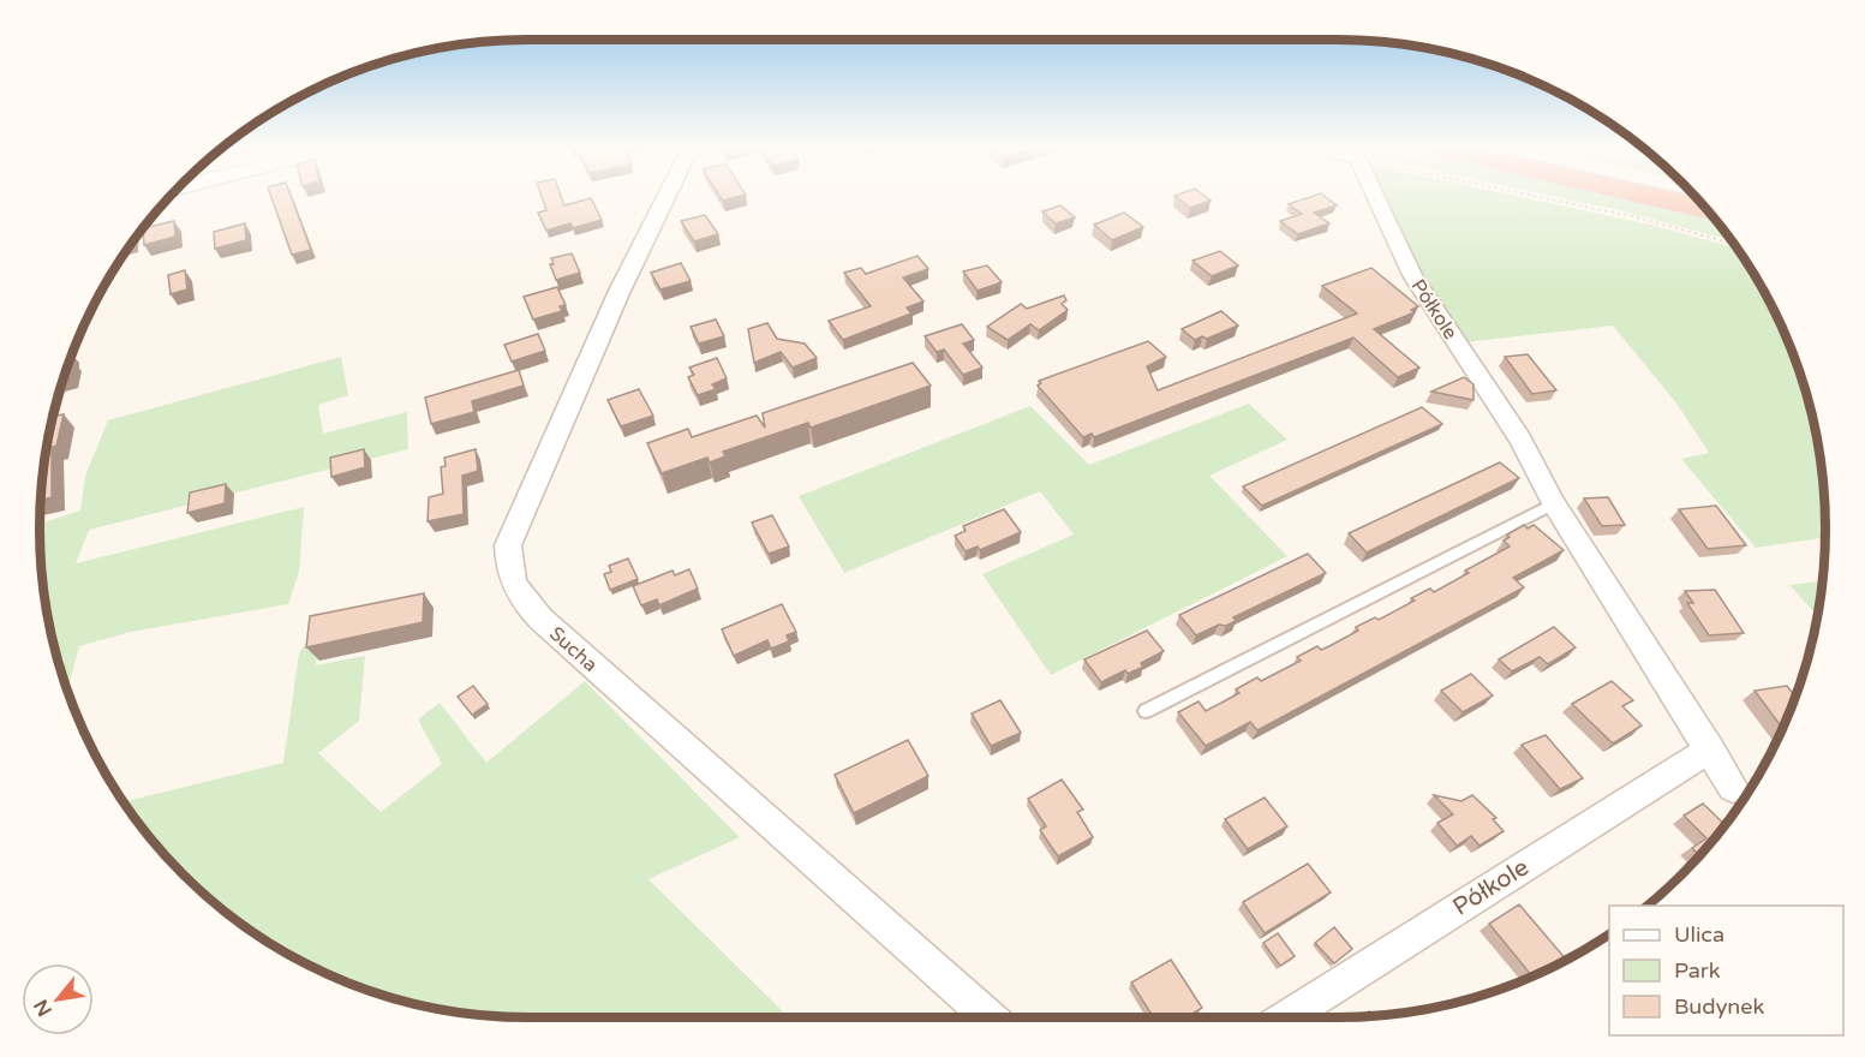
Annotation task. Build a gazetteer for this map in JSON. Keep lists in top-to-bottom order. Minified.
{"streets":{"street":["Półkole","Sucha"]},"legend":["Ulica","Park","Budynek"],"north":"bottom left"}
